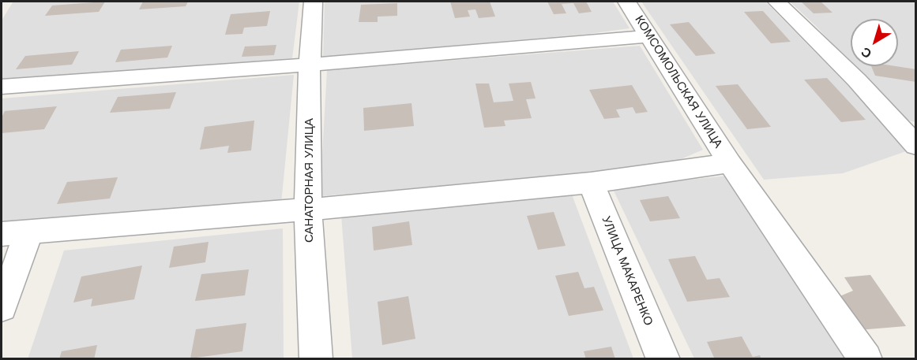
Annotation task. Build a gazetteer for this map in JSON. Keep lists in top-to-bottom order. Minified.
{"streets":{"street":["КОМСОМОЛЬСКАЯ УЛИЦА","САНАТОРНАЯ УЛИЦА","УЛИЦА МАКАРЕНКО"]},"north":"bottom left"}
